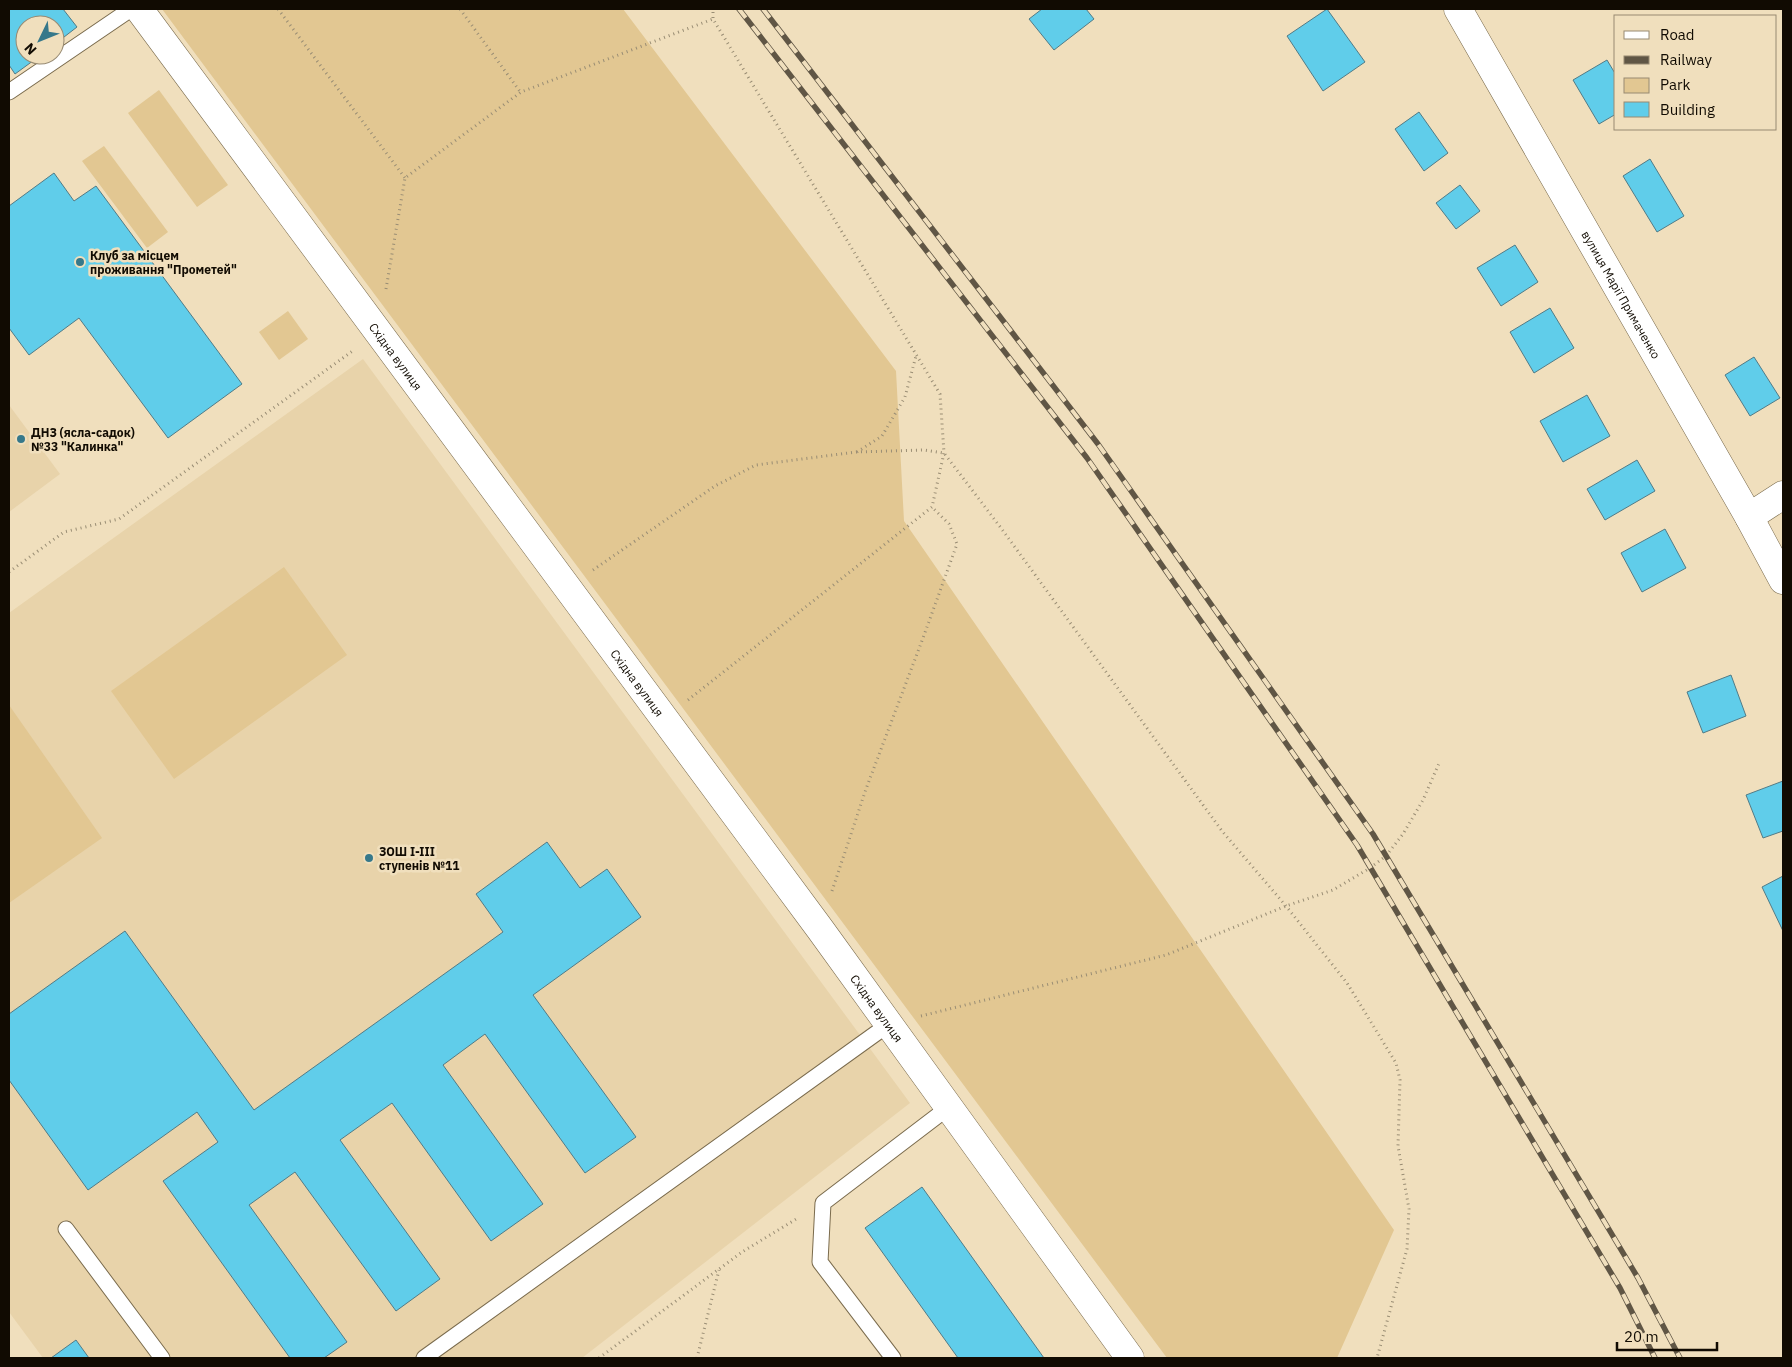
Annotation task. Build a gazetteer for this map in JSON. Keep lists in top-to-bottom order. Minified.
{"streets":{"street":["вулиця Марії Примаченко","Східна вулиця"]},"places":["Клуб за місцем проживання \"Прометей\"","ДНЗ (ясла-садок) №33 \"Калинка\"","ЗОШ І-ІІІ ступенів №11"],"legend":["Road","Railway","Park","Building"],"scale_bar":"20 m","north":"bottom left"}
